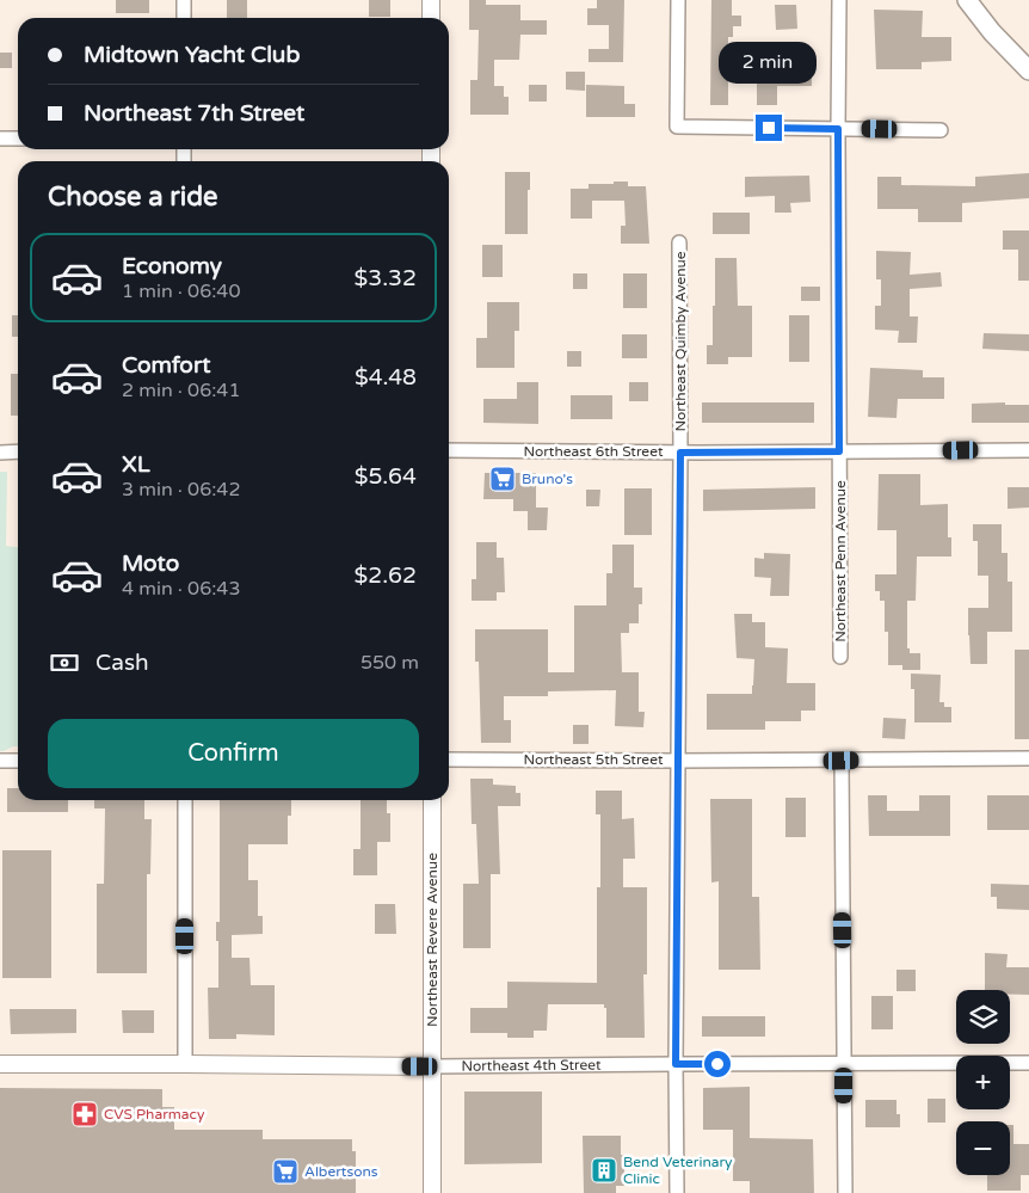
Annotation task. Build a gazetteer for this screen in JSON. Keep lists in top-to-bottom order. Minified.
{"streets":{"street":["Northeast Quimby Avenue","Northeast 6th Street","Northeast Penn Avenue","Northeast 5th Street","Northeast Revere Avenue","Northeast 4th Street"]},"crossings":[["Northeast Quimby Avenue","Northeast 6th Street"],["Northeast Quimby Avenue","Northeast 5th Street"],["Northeast Quimby Avenue","Northeast 4th Street"],["Northeast 6th Street","Northeast Penn Avenue"],["Northeast Revere Avenue","Northeast 4th Street"]],"places":{"supermarket":["Bruno's","Albertsons"],"pharmacy":["CVS Pharmacy"],"building":["Bend Veterinary Clinic"]},"page":{"banner":["Midtown Yacht Club","Northeast 7th Street"],"bubble":"2 min","heading":"Choose a ride","list":[{"name":"Economy","note":"1 min · 06:40","value":"$3.32"},{"name":"Comfort","note":"2 min · 06:41","value":"$4.48"},{"name":"XL","note":"3 min · 06:42","value":"$5.64"},{"name":"Moto","note":"4 min · 06:43","value":"$2.62"}],"pay":["Cash","550 m"],"buttons":"Confirm","map_buttons":["+","−"]}}
